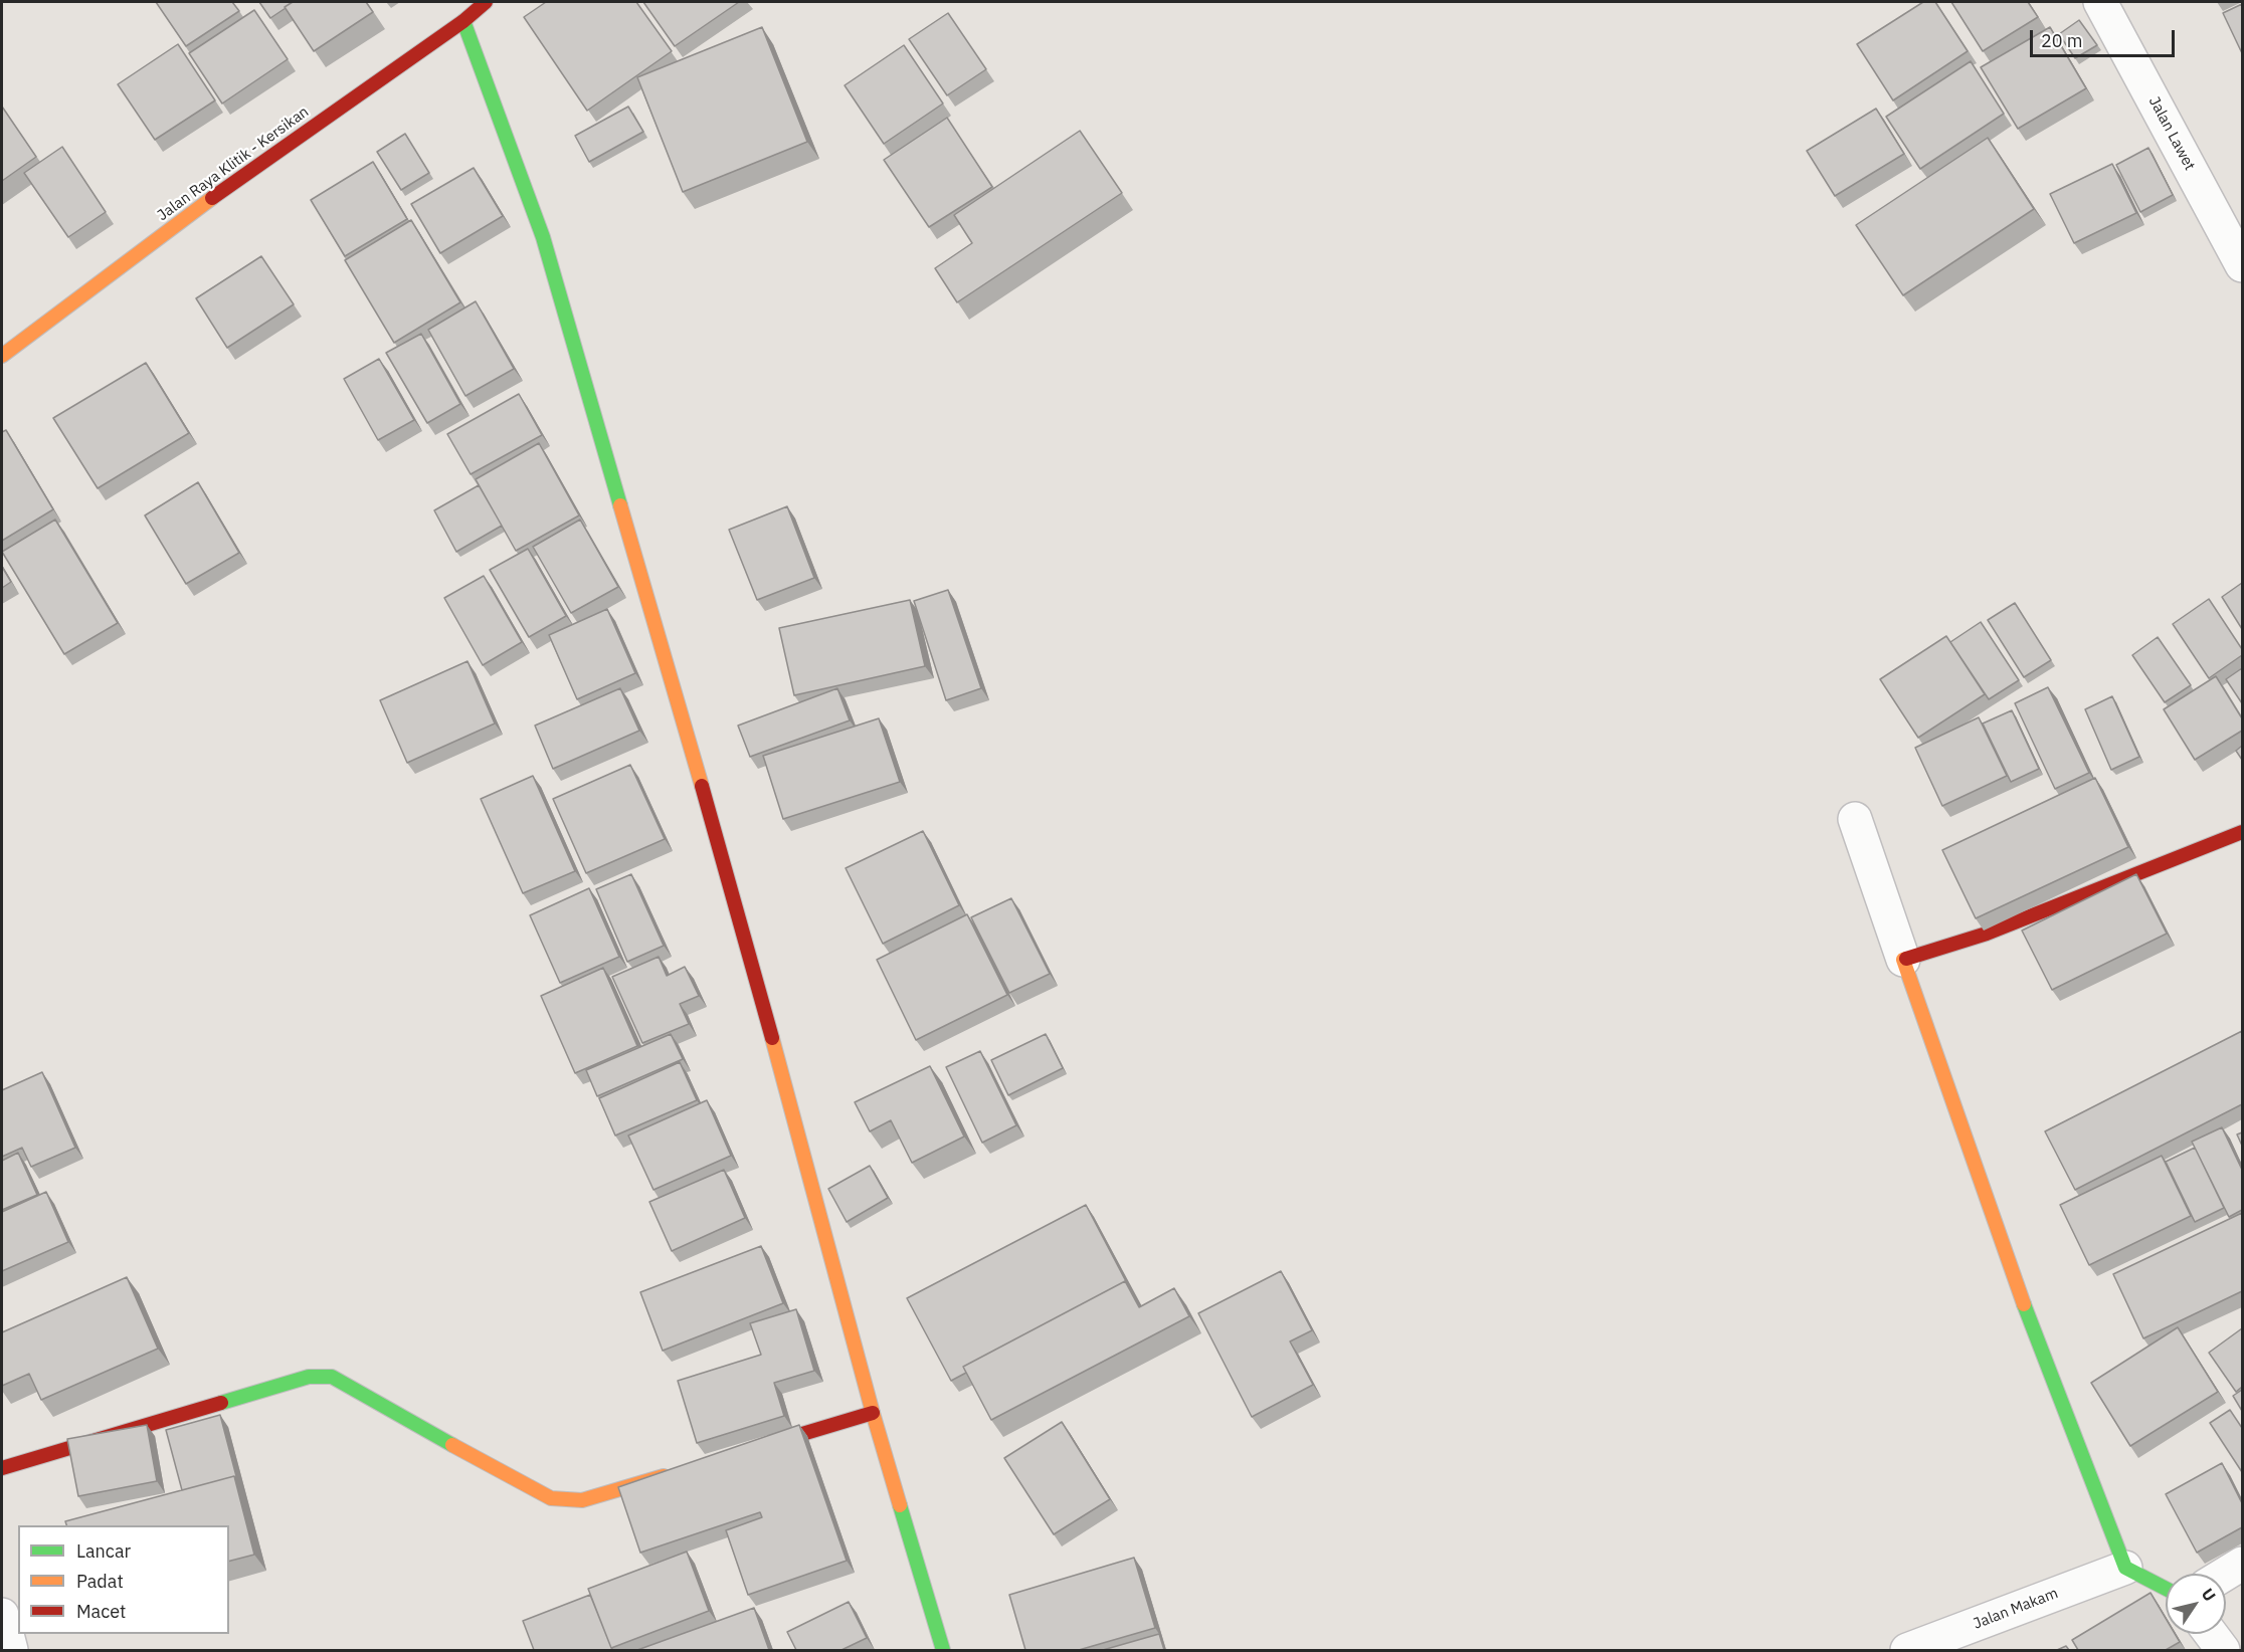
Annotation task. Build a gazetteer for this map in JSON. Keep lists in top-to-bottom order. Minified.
{"streets":{"street":["Jalan Lawet","Jalan Raya Klitik - Kersikan","Jalan Makam"]},"legend":["Lancar","Padat","Macet"],"scale_bar":"20 m","north":"top right"}
